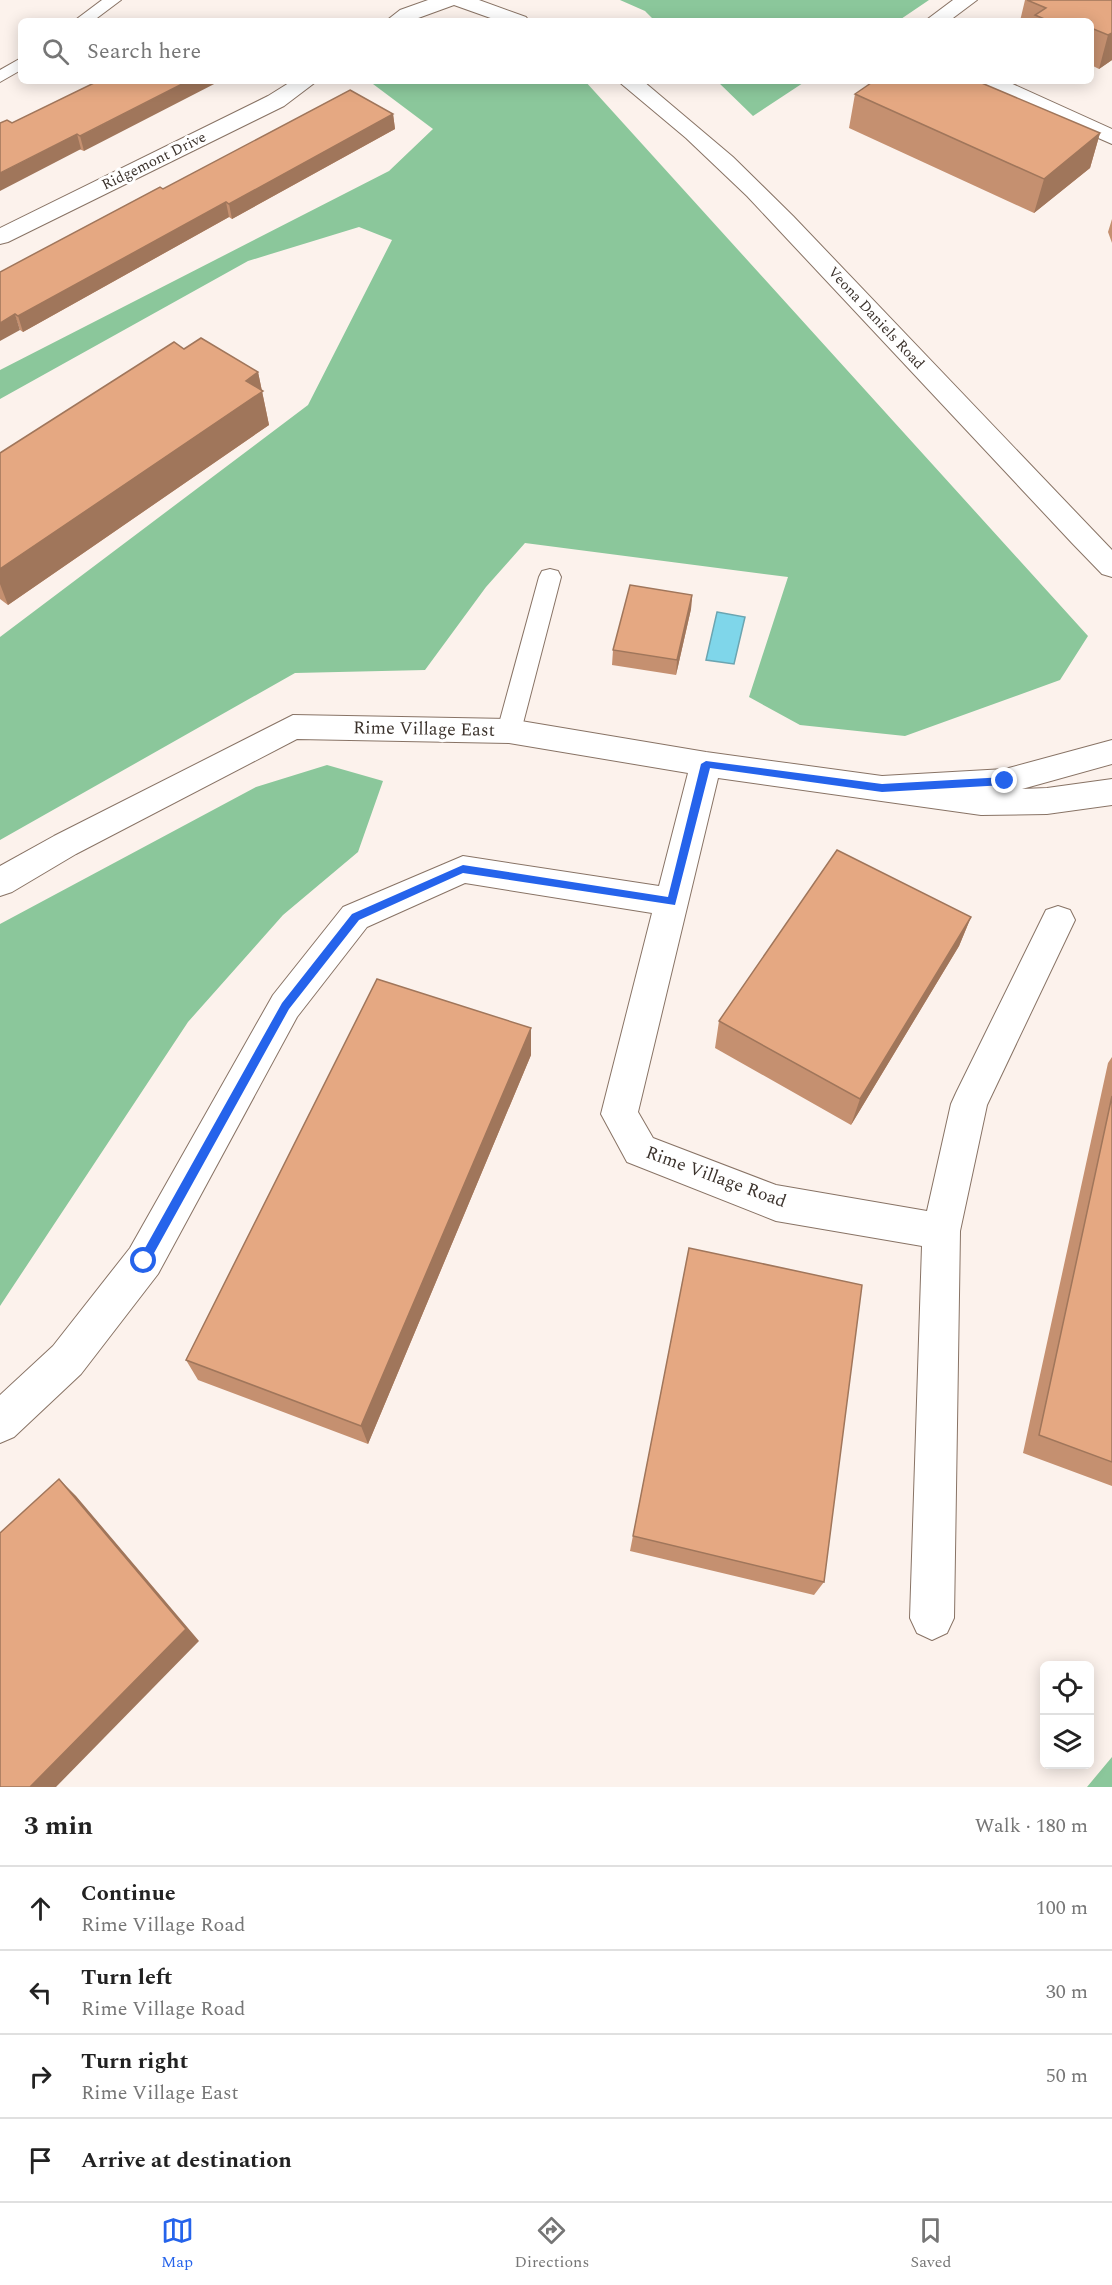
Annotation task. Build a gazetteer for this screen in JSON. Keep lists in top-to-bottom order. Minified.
{"streets":{"street":["Ridgemont Drive","Veona Daniels Road","Rime Village East","Rime Village Road"]},"crossings":[["Rime Village East","Rime Village Road"]],"page":{"search":"Search here","heading":["3 min","Walk · 180 m"],"list":[["Continue","Rime Village Road","100 m"],["Turn left","Rime Village Road","30 m"],["Turn right","Rime Village East","50 m"],"Arrive at destination"],"nav":["Map","Directions","Saved"]}}
